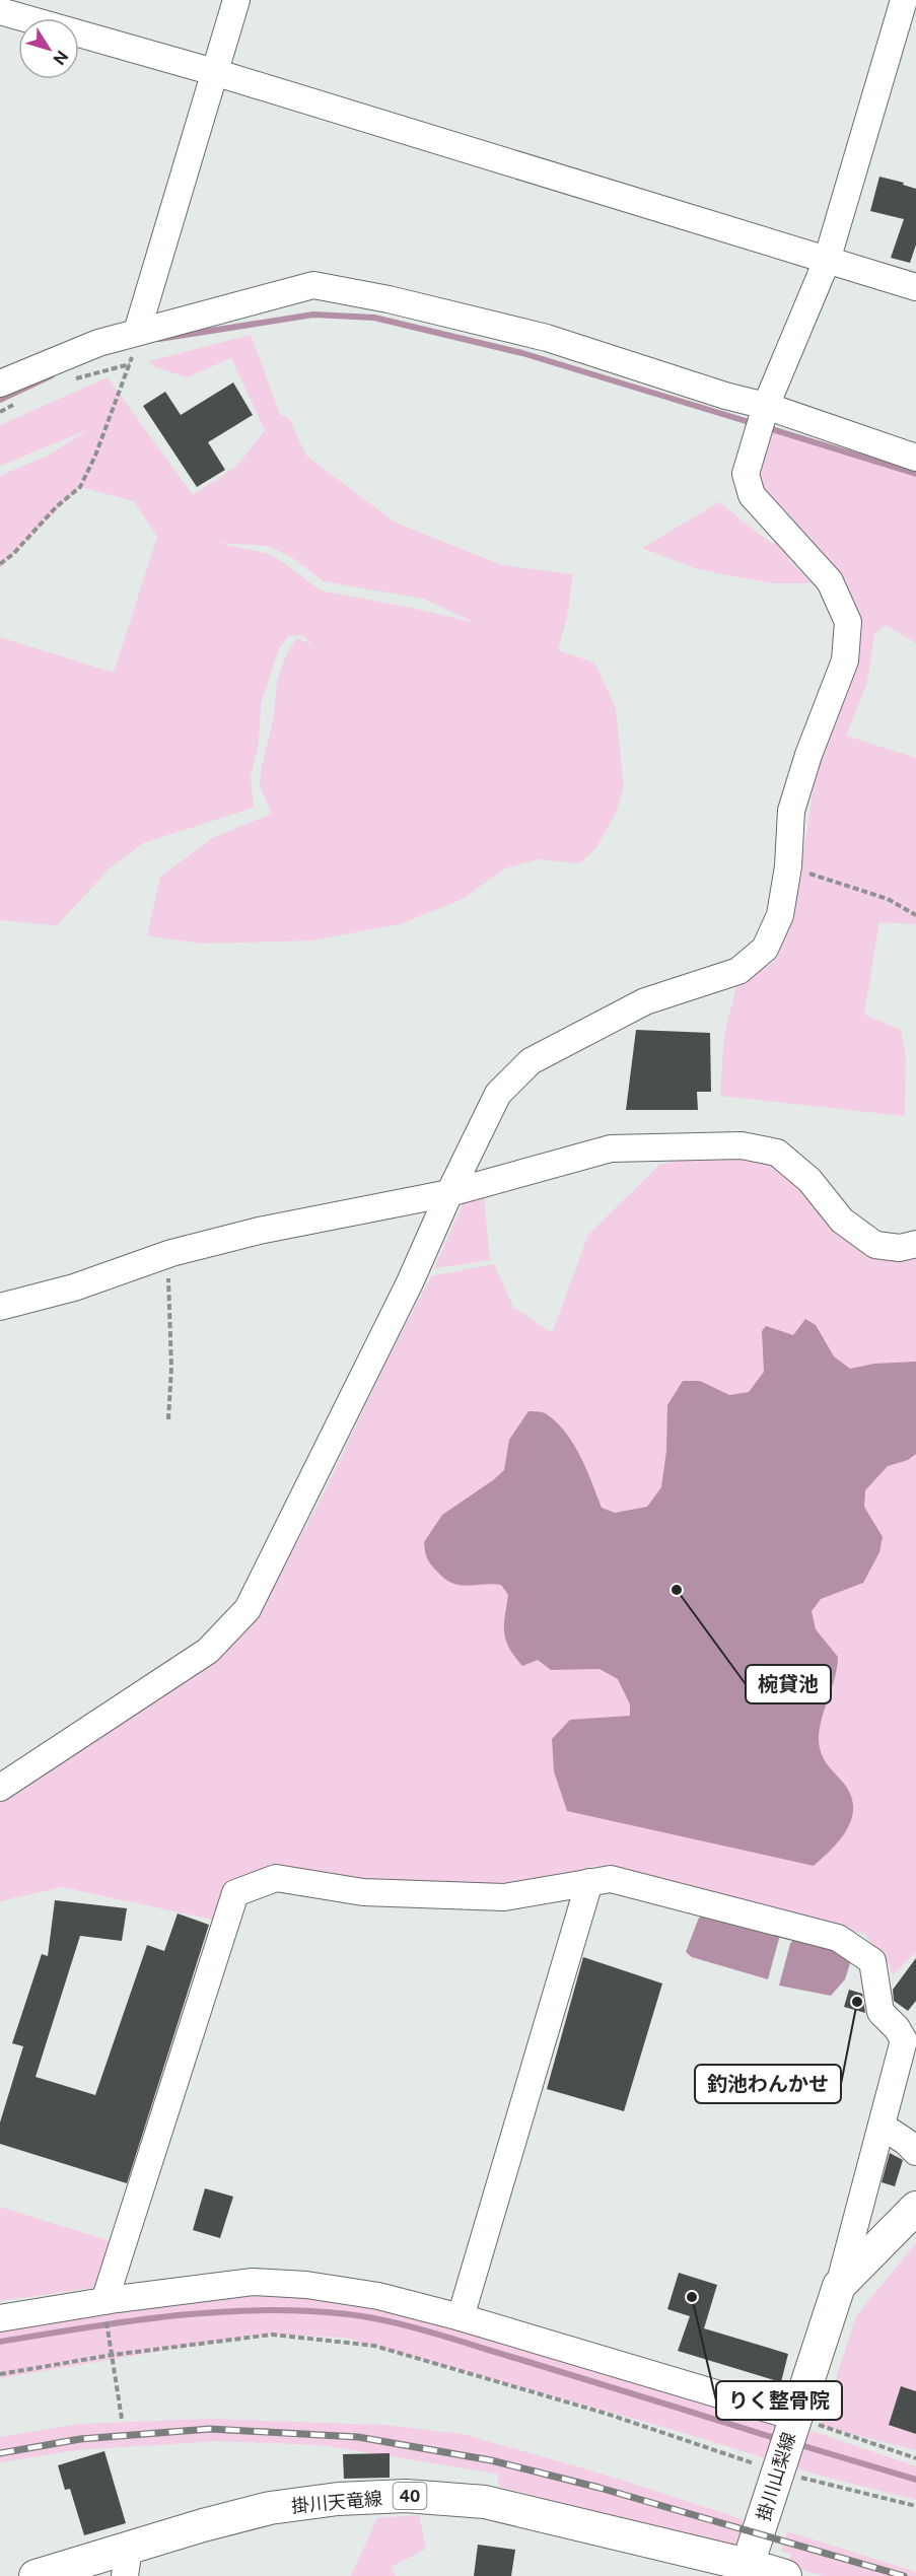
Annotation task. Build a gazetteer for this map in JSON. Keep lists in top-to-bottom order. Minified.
{"streets":{"main road":["掛川山梨線","40","掛川天竜線"]},"crossings":[["掛川山梨線","掛川天竜線"]],"places":["椀貸池","釣池わんかせ","りく整骨院"],"north":"bottom right"}
